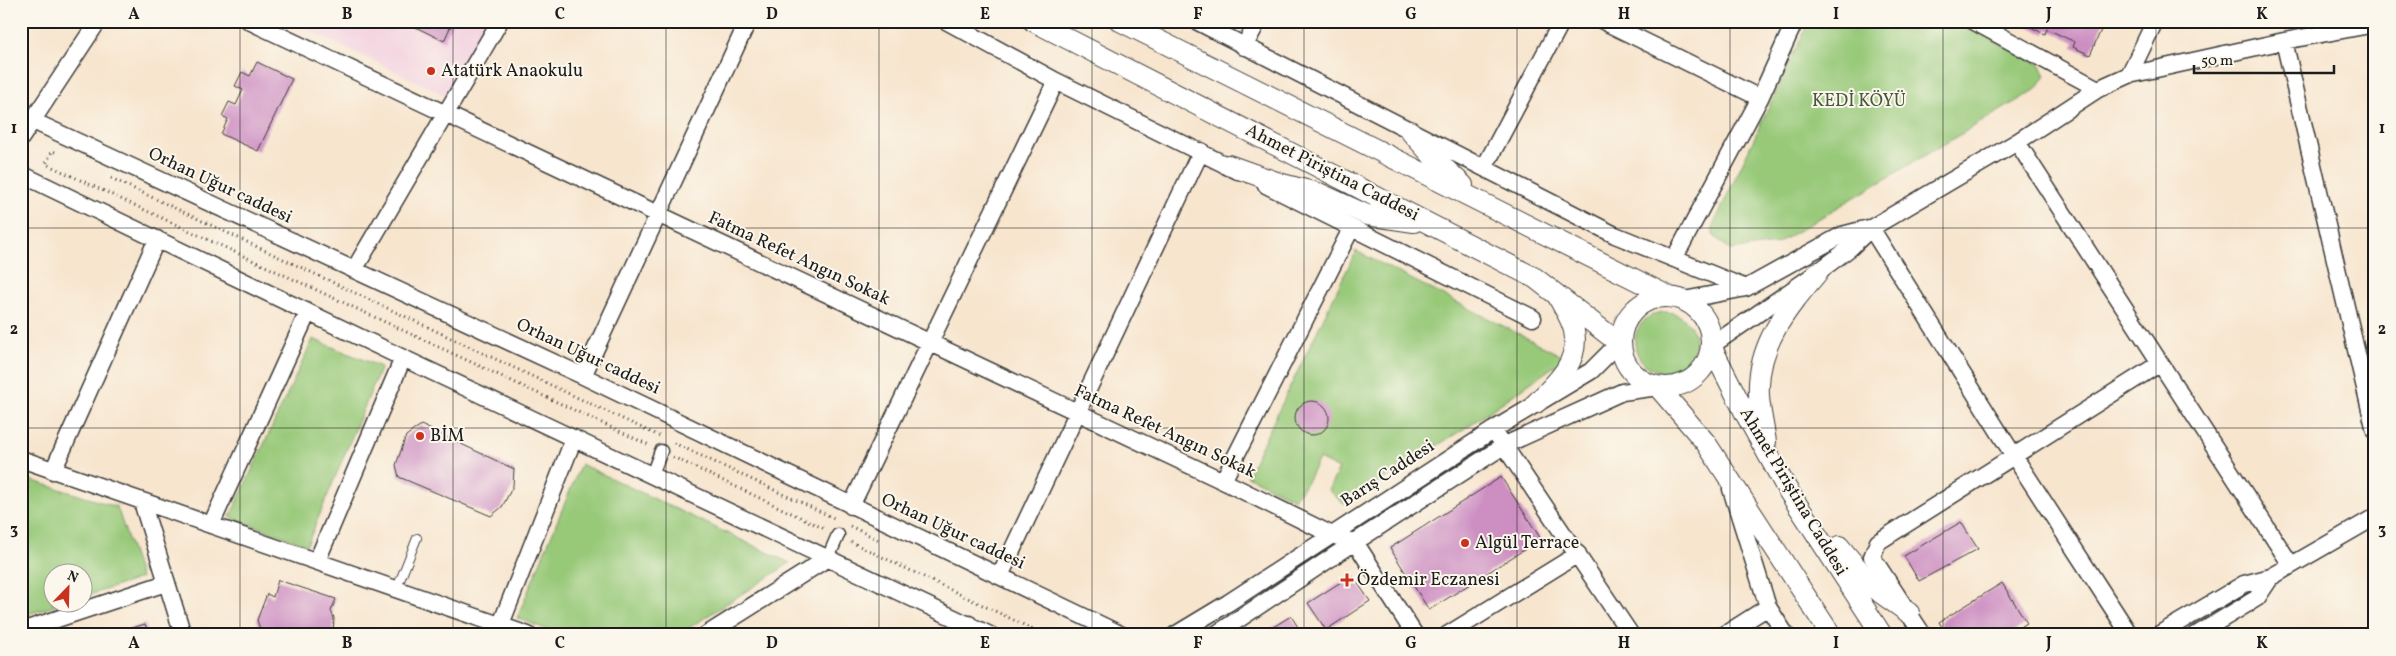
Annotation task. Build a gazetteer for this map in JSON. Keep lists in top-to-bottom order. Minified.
{"streets":{"street":["Ahmet Piriştina Caddesi","Orhan Uğur caddesi","Fatma Refet Angın Sokak","Barış Caddesi"]},"crossings":[["Ahmet Piriştina Caddesi","Barış Caddesi"],["Fatma Refet Angın Sokak","Barış Caddesi"]],"parks":["KEDİ KÖYÜ"],"places":{"other":["Atatürk Anaokulu","BİM","Algül Terrace"],"health":["Özdemir Eczanesi"]},"scale_bar":"50 m","north":"top right","grid":{"columns":["A","B","C","D","E","F","G","H","I","J","K"],"rows":["1","2","3"]}}
